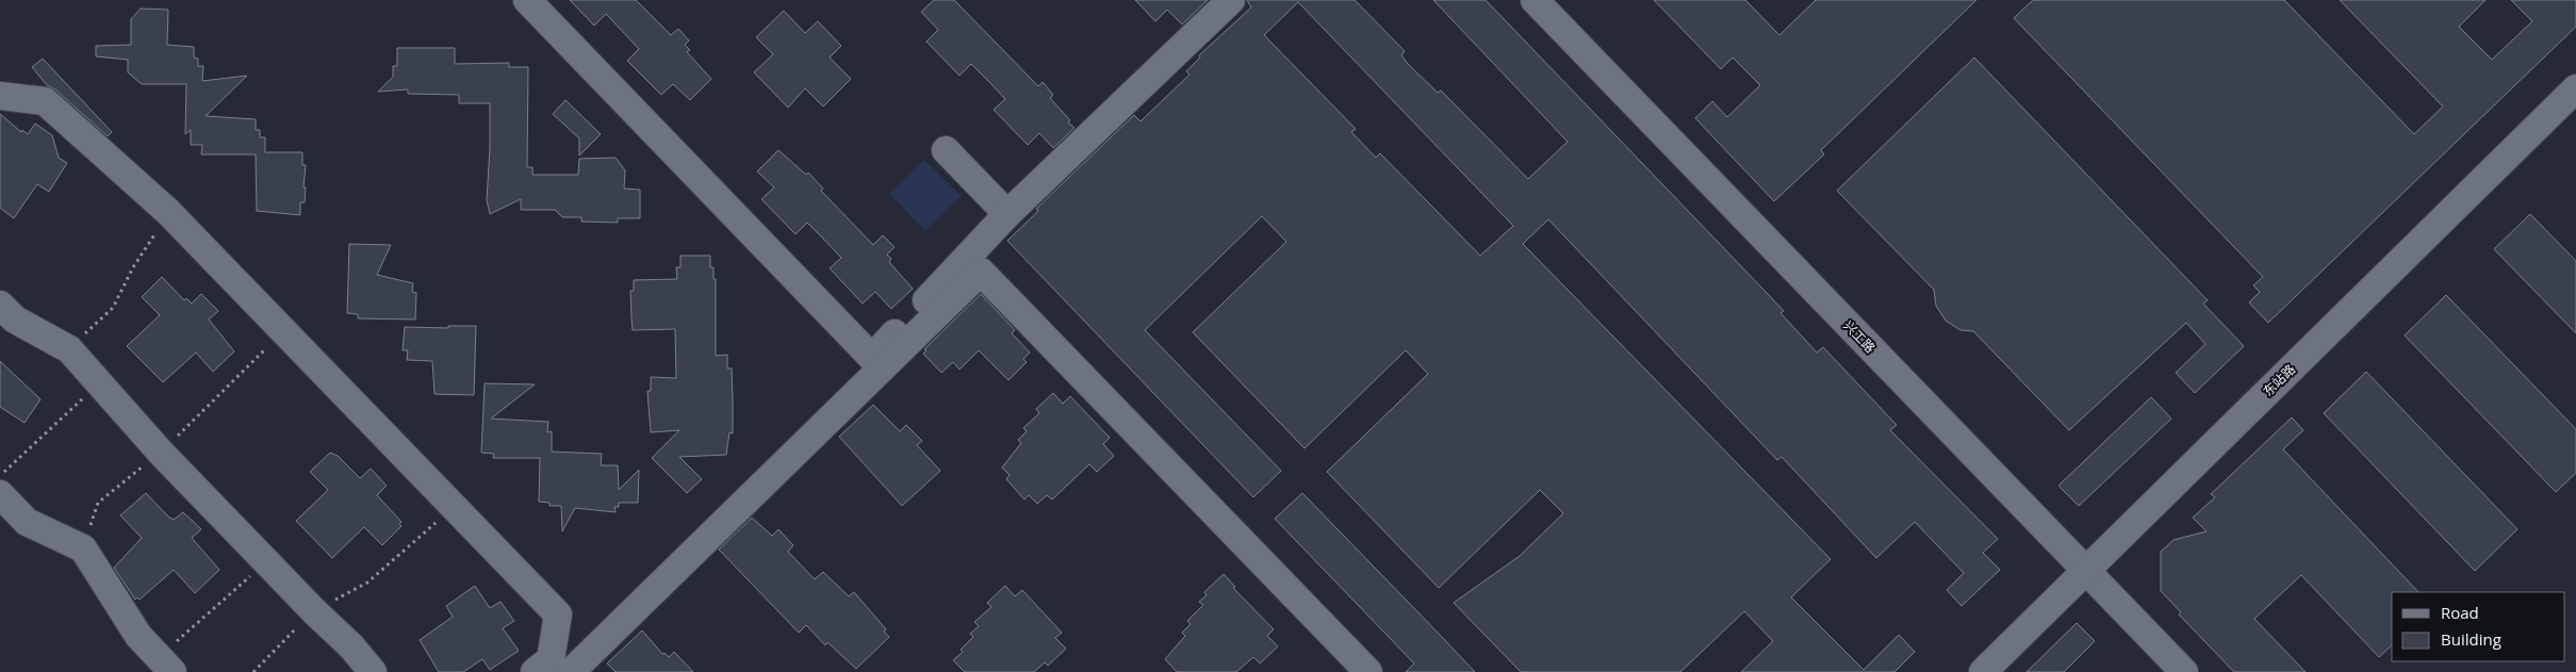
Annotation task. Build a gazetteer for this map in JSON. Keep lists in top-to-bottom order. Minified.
{"streets":{"street":["兴工路","东站路"]},"crossings":[["兴工路","东站路"]],"legend":["Road","Building"]}
